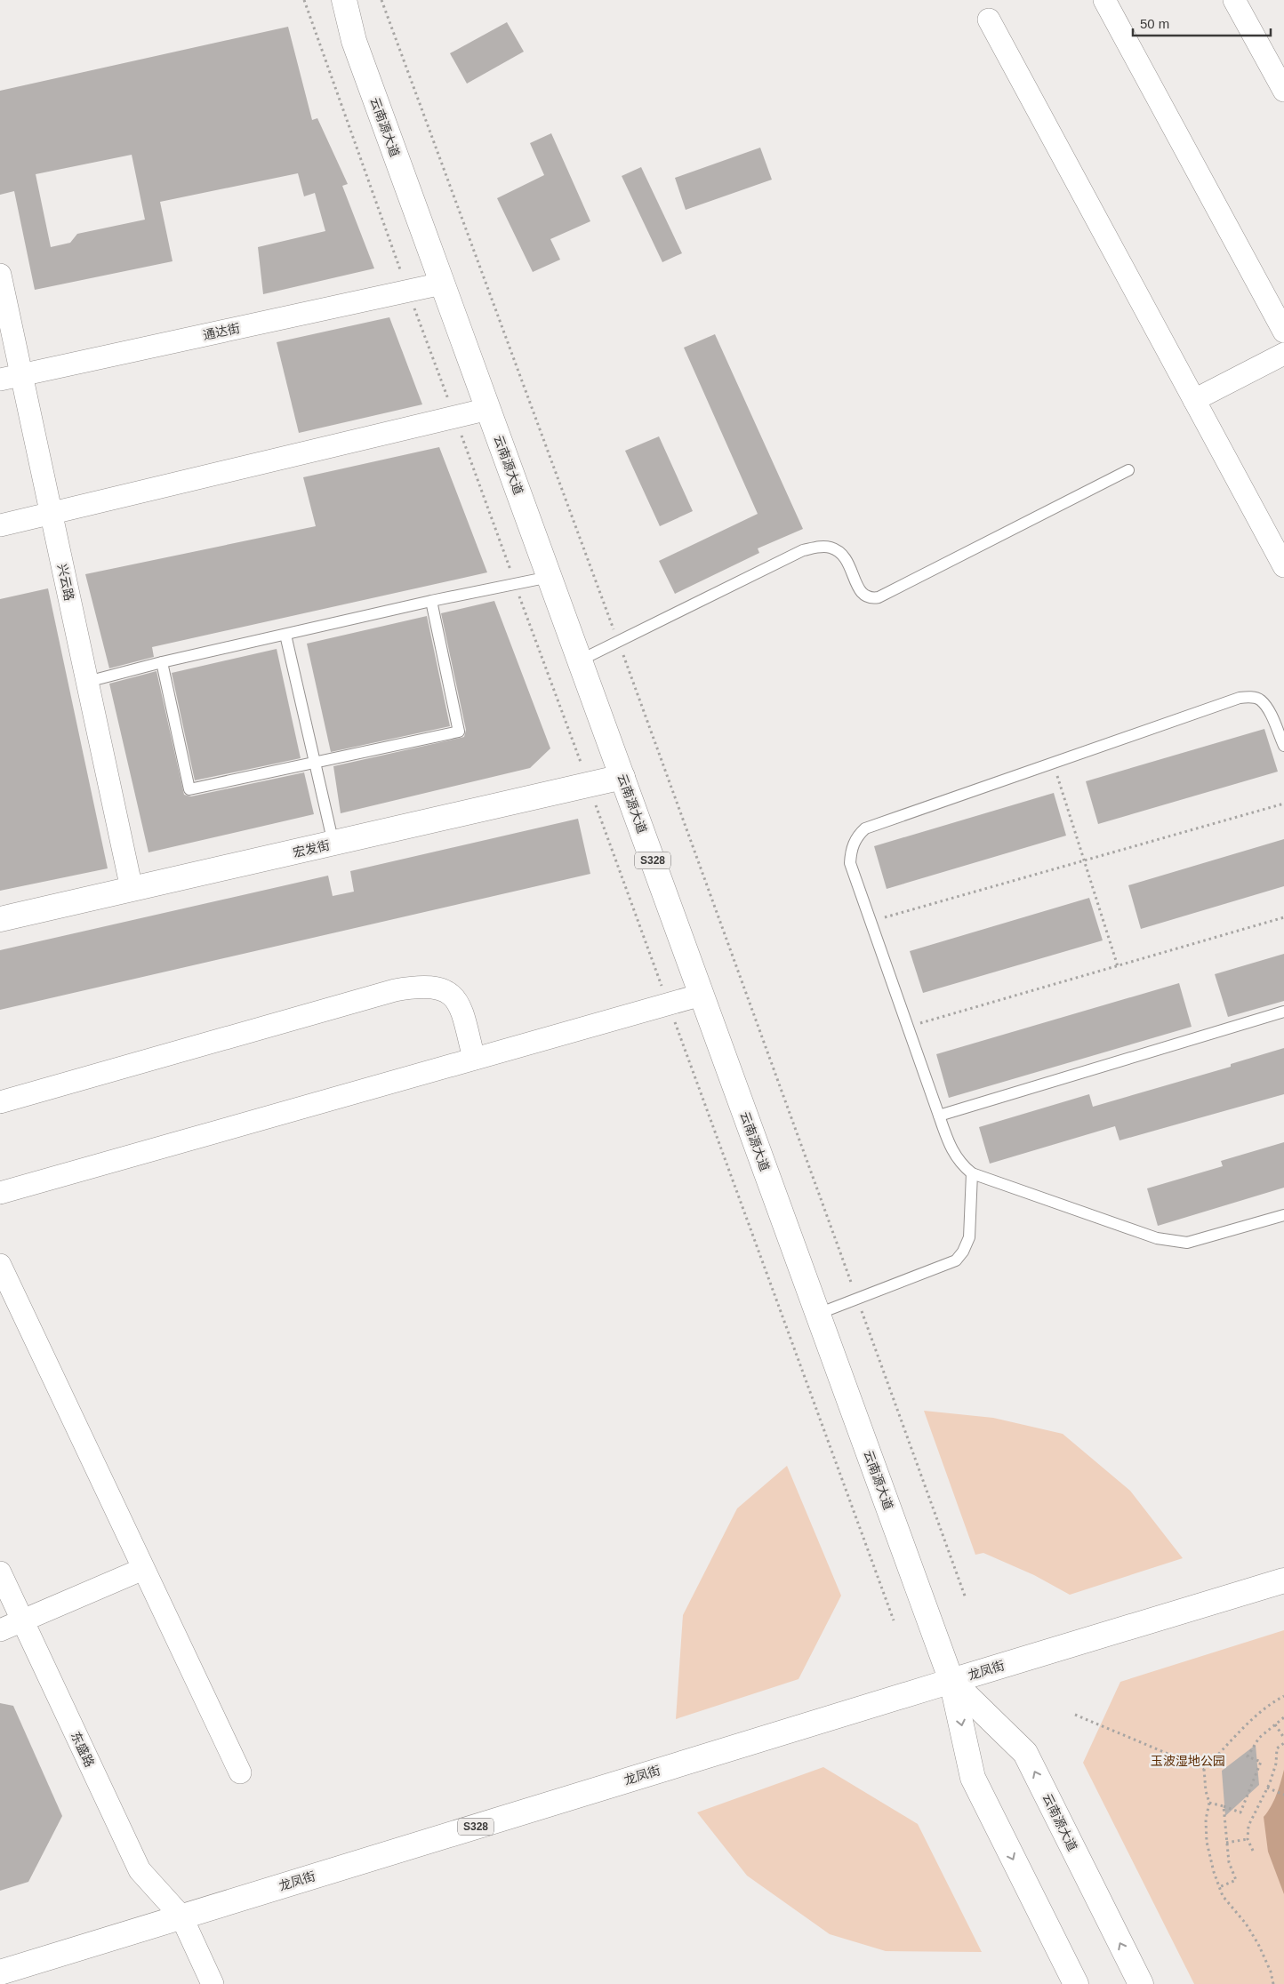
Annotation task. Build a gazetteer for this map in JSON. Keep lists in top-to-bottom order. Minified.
{"streets":{"main road":["云南源大道","宏发街","S328","龙凤街"],"street":["通达街","兴云路","东盛路"]},"crossings":[["云南源大道","通达街"],["云南源大道","宏发街"],["云南源大道","龙凤街"],["通达街","兴云路"],["兴云路","宏发街"],["龙凤街","东盛路"]],"parks":["玉波湿地公园"],"scale_bar":"50 m"}
